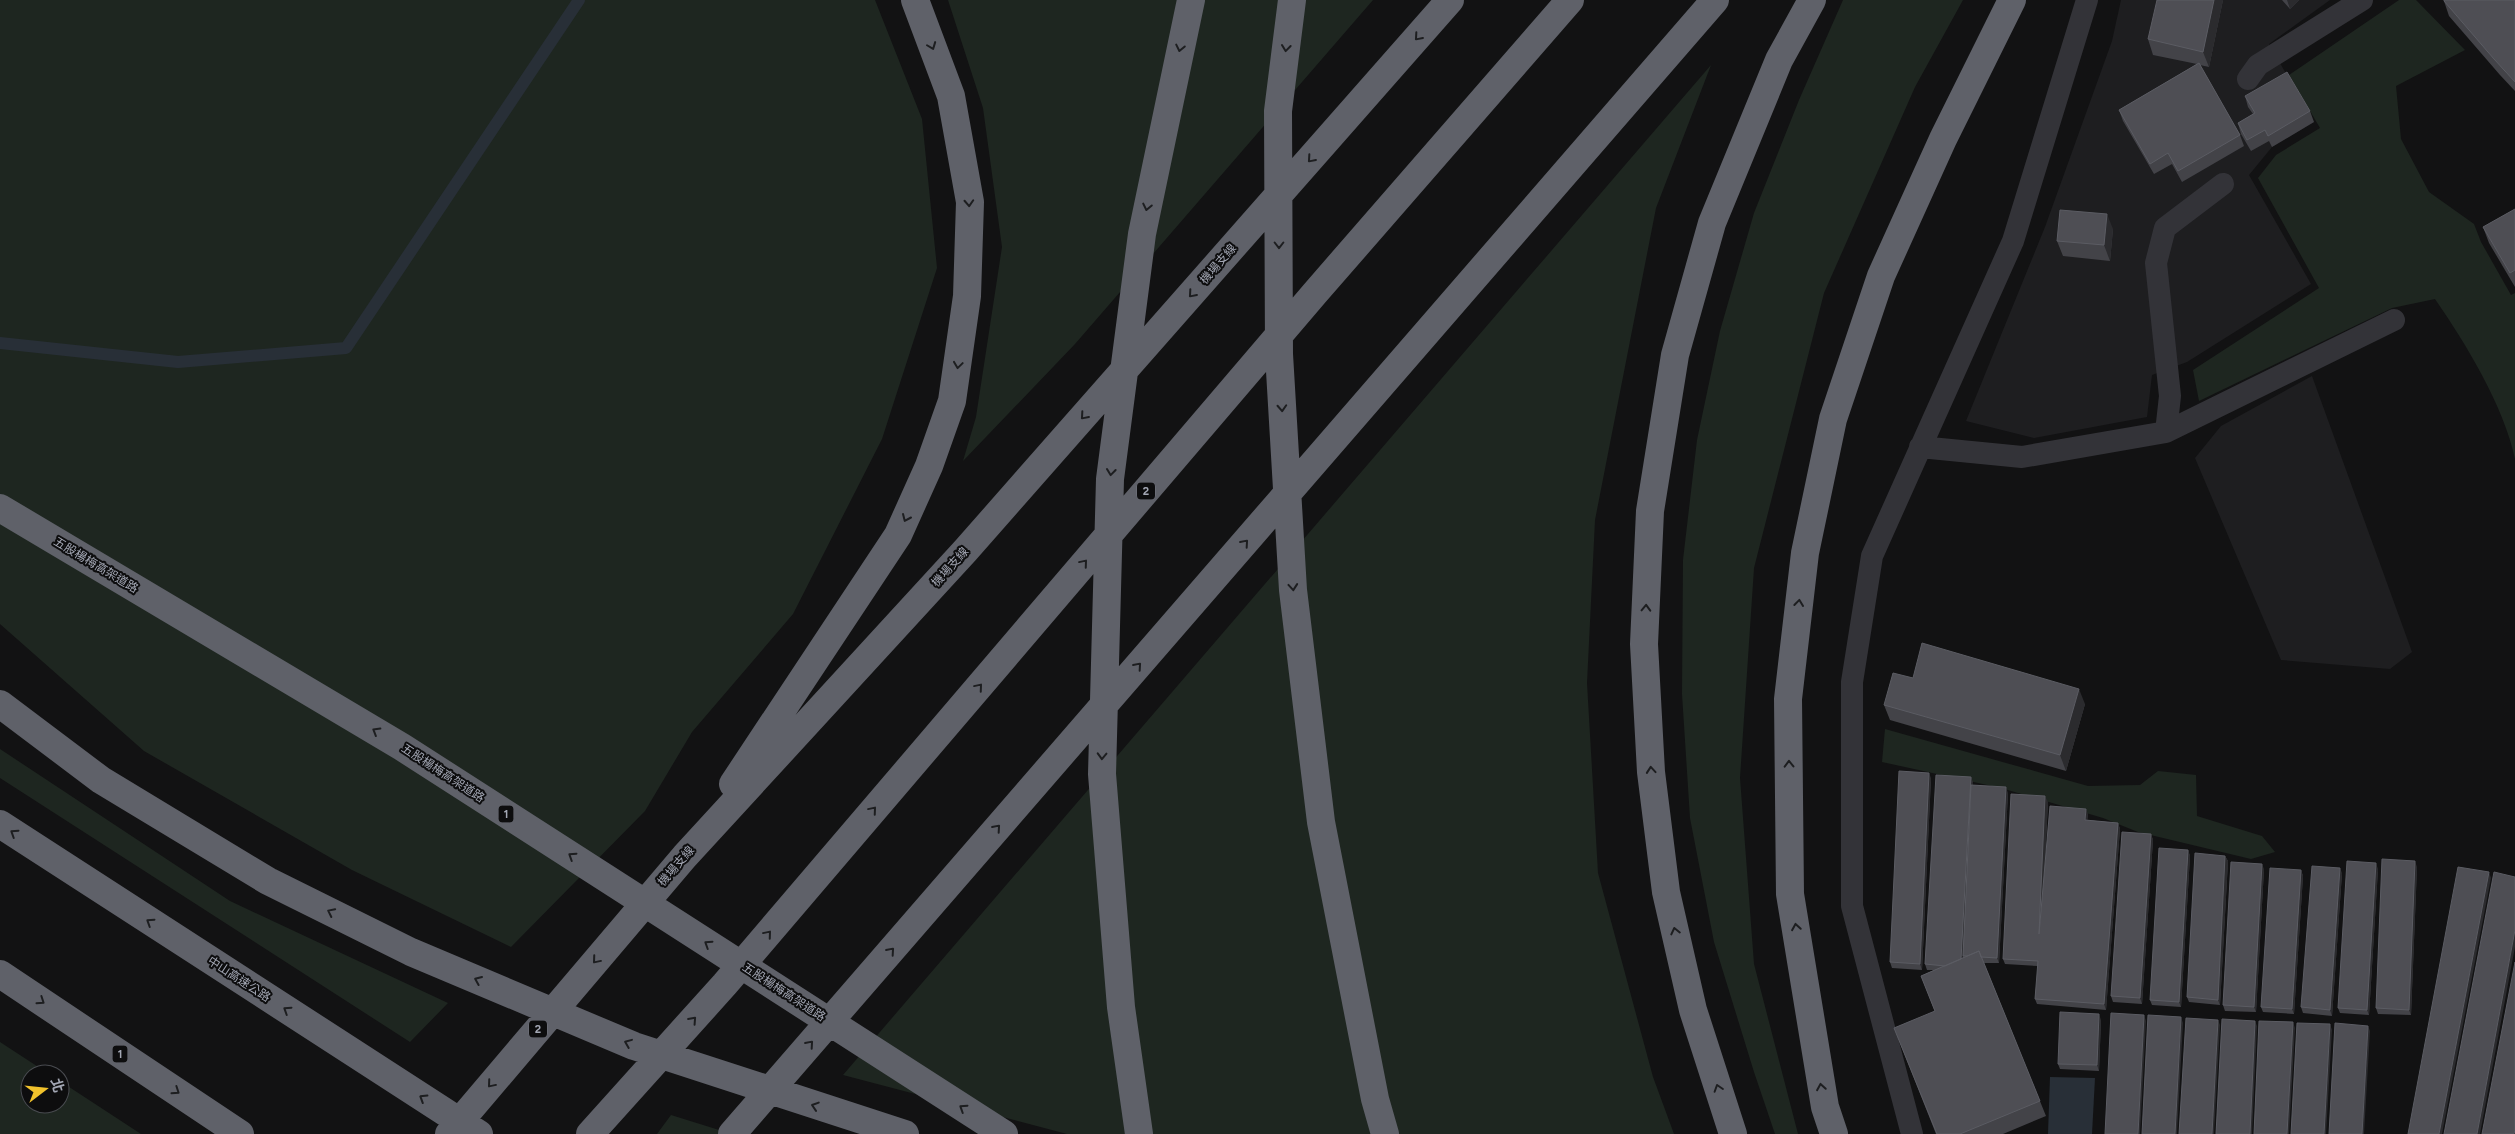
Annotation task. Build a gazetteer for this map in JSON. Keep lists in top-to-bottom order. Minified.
{"streets":{"highway":["機場支線","2","五股楊梅高架道路","1","中山高速公路"]},"north":"right"}
